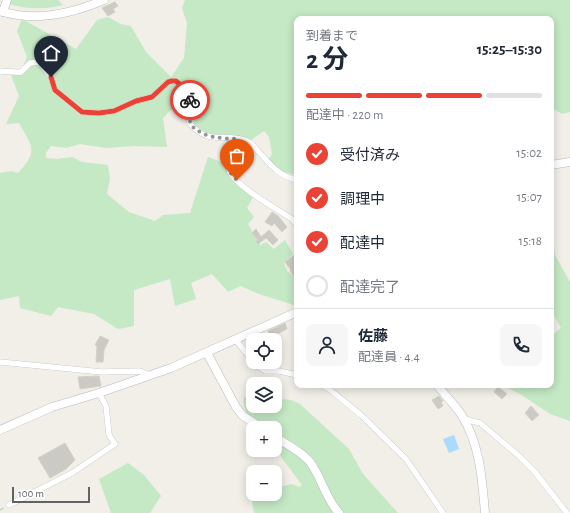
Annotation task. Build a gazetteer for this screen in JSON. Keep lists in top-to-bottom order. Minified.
{"scale_bar":"100 m","page":{"heading":["2 分","到着まで","15:25–15:30"],"panel":["佐藤","配達員 · 4.4"],"bar":"配達中 · 220 m","list":[["受付済み","15:02"],["調理中","15:07"],["配達中","15:18"],"配達完了"],"map_buttons":["+","−"],"scale":"100 m"}}
